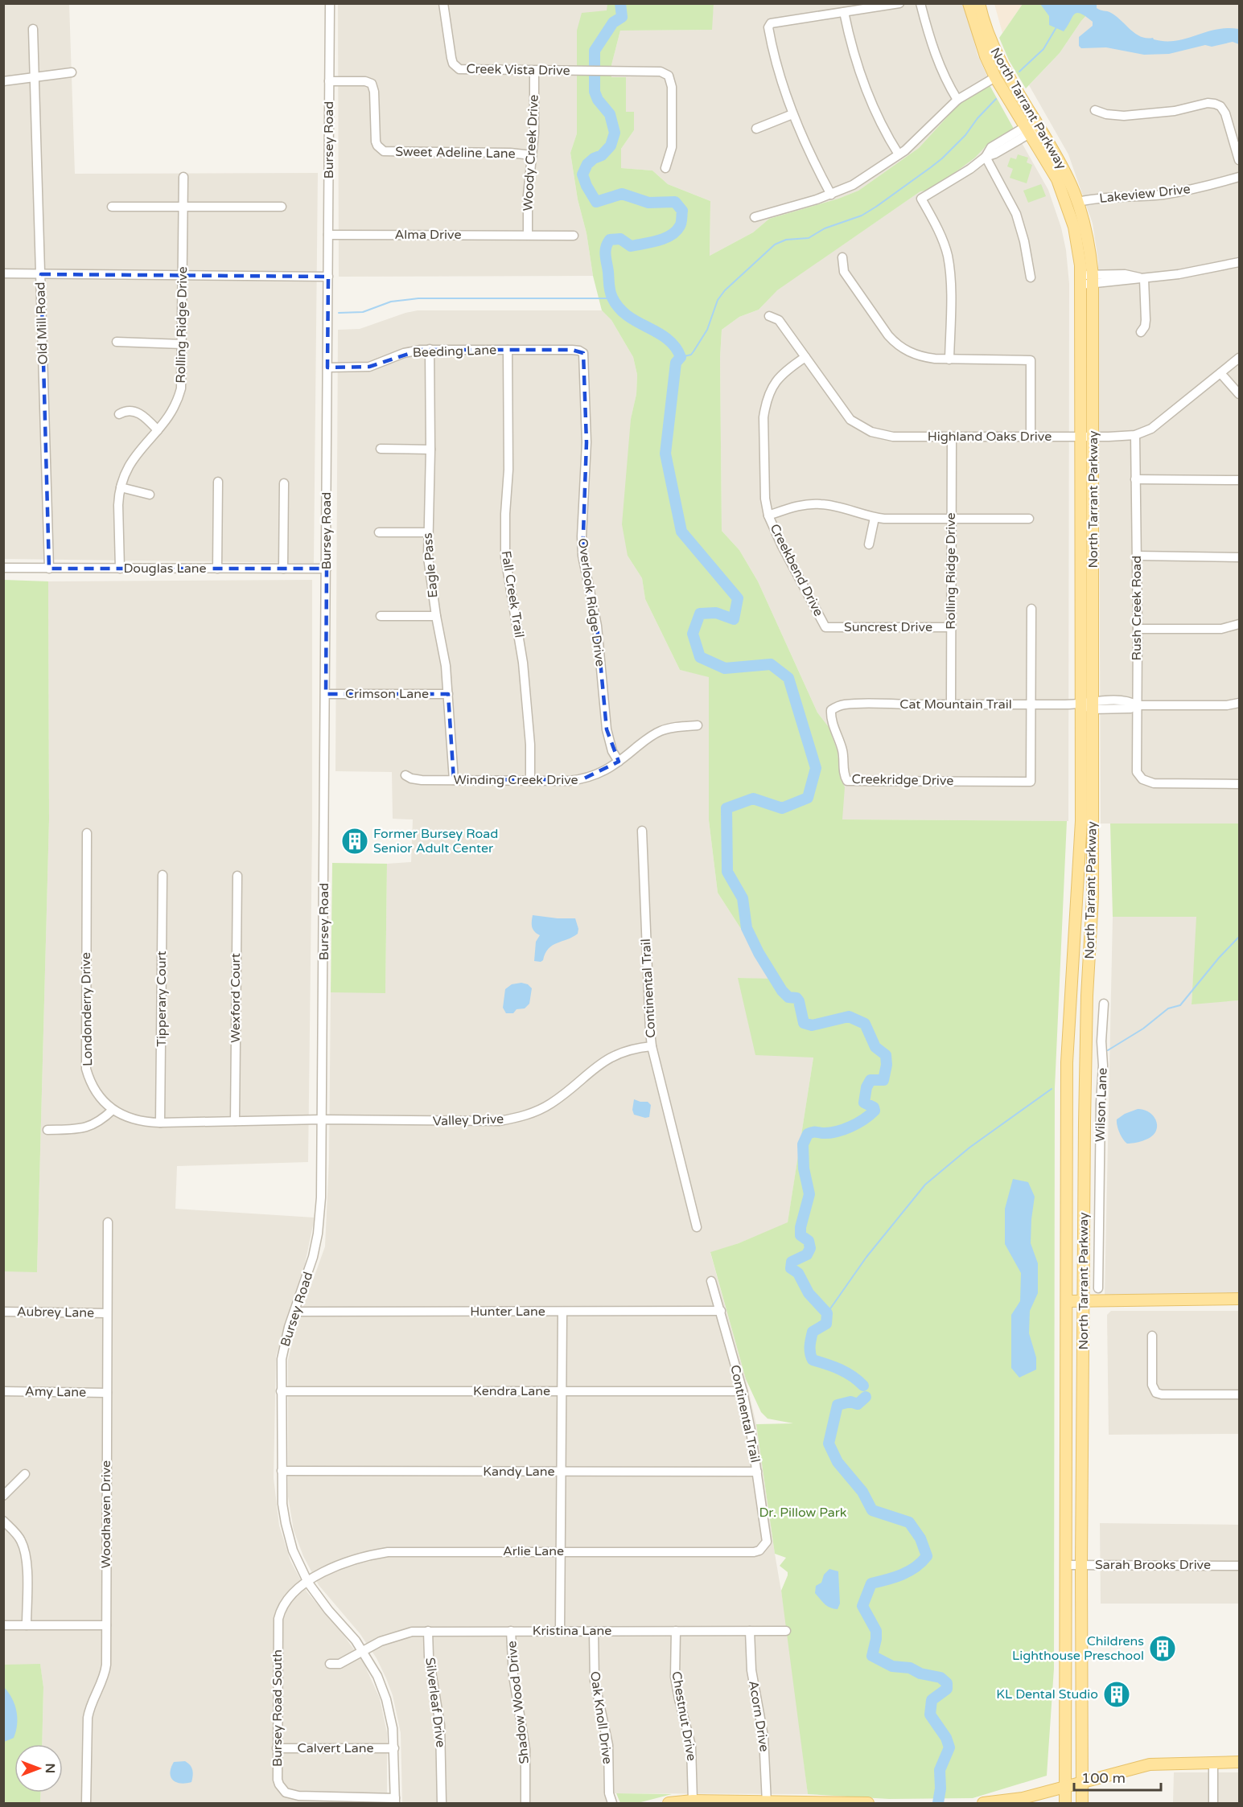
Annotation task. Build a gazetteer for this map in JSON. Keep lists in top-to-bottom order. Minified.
{"streets":{"main road":["North Tarrant Parkway"],"street":["Creek Vista Drive","Bursey Road","Sweet Adeline Lane","Woody Creek Drive","Lakeview Drive","Alma Drive","Old Mill Road","Rolling Ridge Drive","Beeding Lane","Highland Oaks Drive","Eagle Pass","Douglas Lane","Creekbend Drive","Fall Creek Trail","Overlook Ridge Drive","Rush Creek Road","Suncrest Drive","Crimson Lane","Cat Mountain Trail","Winding Creek Drive","Creekridge Drive","Continental Trail","Wexford Court","Tipperary Court","Londonderry Drive","Wilson Lane","Valley Drive","Hunter Lane","Aubrey Lane","Kendra Lane","Amy Lane","Kandy Lane","Woodhaven Drive","Arlie Lane","Sarah Brooks Drive","Kristina Lane","Silverleaf Drive","Shadow Wood Drive","Bursey Road South","Chestnut Drive","Acorn Drive","Oak Knoll Drive","Calvert Lane"]},"crossings":[["Creek Vista Drive","Woody Creek Drive"],["North Tarrant Parkway","Lakeview Drive"],["North Tarrant Parkway","Highland Oaks Drive"],["North Tarrant Parkway","Cat Mountain Trail"],["North Tarrant Parkway","Sarah Brooks Drive"],["Bursey Road","Sweet Adeline Lane"],["Bursey Road","Alma Drive"],["Bursey Road","Beeding Lane"],["Bursey Road","Douglas Lane"],["Bursey Road","Crimson Lane"],["Bursey Road","Londonderry Drive"],["Bursey Road","Valley Drive"],["Bursey Road","Hunter Lane"],["Bursey Road","Kendra Lane"],["Bursey Road","Kandy Lane"],["Bursey Road","Arlie Lane"],["Bursey Road","Kristina Lane"],["Bursey Road","Bursey Road South"],["Bursey Road","Calvert Lane"],["Sweet Adeline Lane","Woody Creek Drive"],["Woody Creek Drive","Alma Drive"],["Old Mill Road","Douglas Lane"],["Rolling Ridge Drive","Highland Oaks Drive"],["Rolling Ridge Drive","Douglas Lane"],["Rolling Ridge Drive","Suncrest Drive"],["Rolling Ridge Drive","Cat Mountain Trail"],["Beeding Lane","Eagle Pass"],["Beeding Lane","Fall Creek Trail"],["Beeding Lane","Overlook Ridge Drive"],["Highland Oaks Drive","Creekbend Drive"],["Highland Oaks Drive","Rush Creek Road"],["Eagle Pass","Crimson Lane"],["Eagle Pass","Winding Creek Drive"],["Creekbend Drive","Suncrest Drive"],["Fall Creek Trail","Winding Creek Drive"],["Overlook Ridge Drive","Winding Creek Drive"],["Rush Creek Road","Cat Mountain Trail"],["Cat Mountain Trail","Creekridge Drive"],["Continental Trail","Valley Drive"],["Continental Trail","Hunter Lane"],["Continental Trail","Kendra Lane"],["Continental Trail","Kandy Lane"],["Continental Trail","Arlie Lane"],["Wexford Court","Londonderry Drive"],["Tipperary Court","Londonderry Drive"],["Londonderry Drive","Valley Drive"],["Aubrey Lane","Woodhaven Drive"],["Amy Lane","Woodhaven Drive"],["Arlie Lane","Bursey Road South"],["Kristina Lane","Silverleaf Drive"],["Kristina Lane","Shadow Wood Drive"],["Kristina Lane","Chestnut Drive"],["Kristina Lane","Acorn Drive"],["Kristina Lane","Oak Knoll Drive"],["Bursey Road South","Calvert Lane"]],"parks":["Dr. Pillow Park"],"places":{"building":["Former Bursey Road Senior Adult Center","Childrens Lighthouse Preschool","KL Dental Studio"]},"scale_bar":"100 m","north":"right"}
